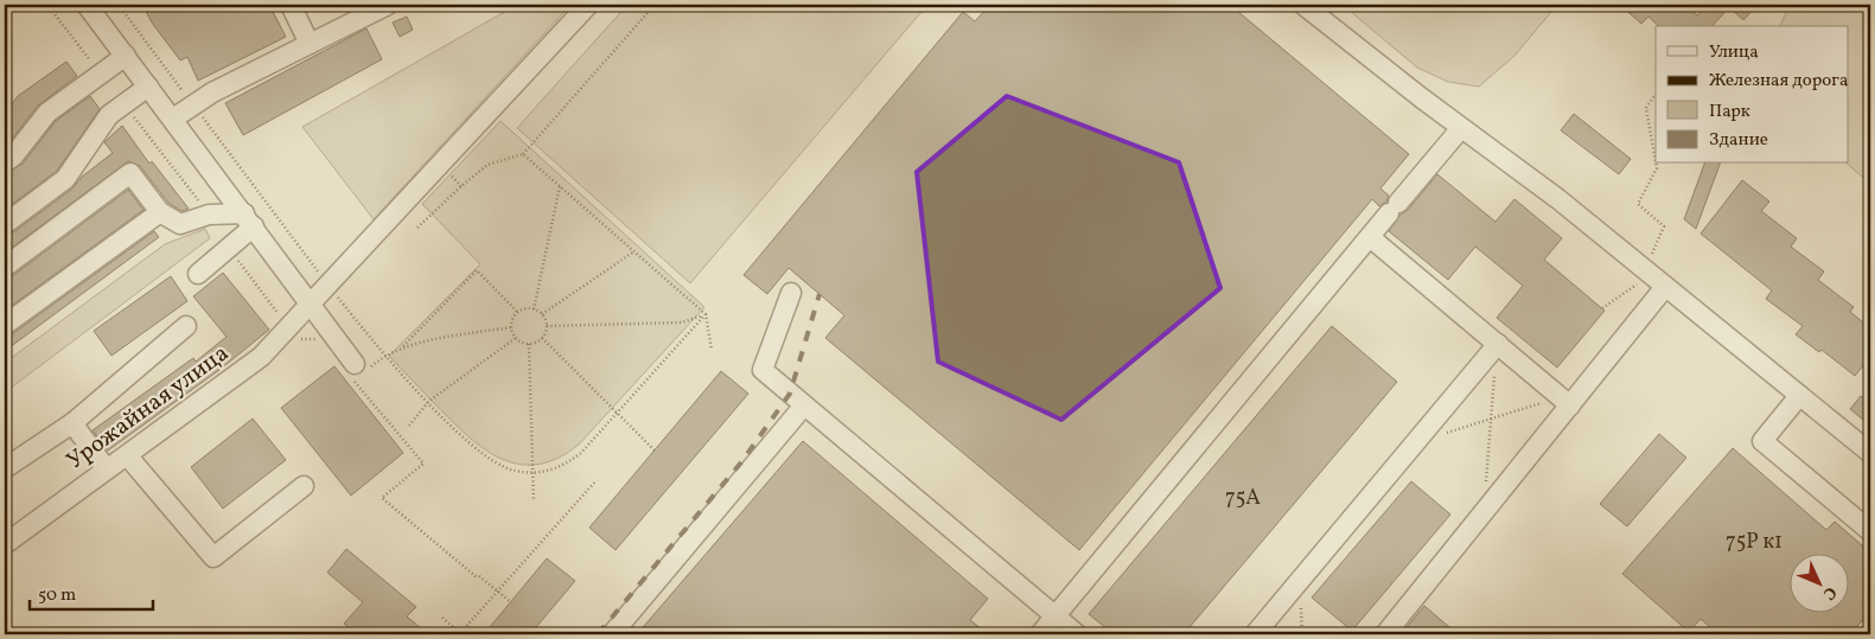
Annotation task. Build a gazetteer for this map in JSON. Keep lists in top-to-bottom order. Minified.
{"streets":{"street":["Урожайная улица"]},"house_numbers":["75А","75Р к1"],"legend":["Улица","Железная дорога","Парк","Здание"],"scale_bar":"50 m","north":"bottom right"}
